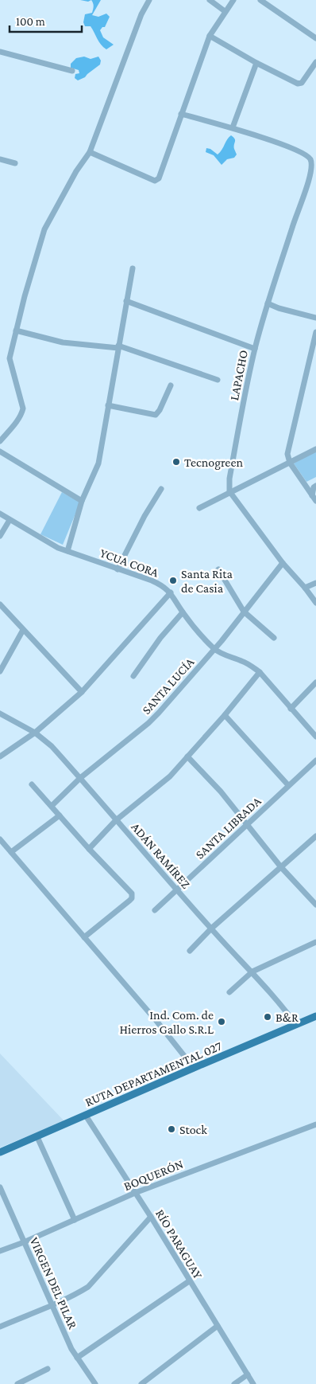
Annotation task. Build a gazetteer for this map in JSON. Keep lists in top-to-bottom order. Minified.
{"streets":{"main road":["RUTA DEPARTAMENTAL 027"],"street":["LAPACHO","YCUA CORA","SANTA LUCÍA","SANTA LIBRADA","ADÁN RAMÍREZ","BOQUERÓN","RÍO PARAGUAY","VIRGEN DEL PILAR"]},"crossings":[["YCUA CORA","SANTA LUCÍA"],["SANTA LUCÍA","ADÁN RAMÍREZ"],["SANTA LIBRADA","ADÁN RAMÍREZ"],["ADÁN RAMÍREZ","RUTA DEPARTAMENTAL 027"],["RUTA DEPARTAMENTAL 027","RÍO PARAGUAY"],["BOQUERÓN","RÍO PARAGUAY"],["BOQUERÓN","VIRGEN DEL PILAR"]],"places":["Tecnogreen","Santa Rita de Casia","B&R","Ind. Com. de Hierros Gallo S.R.L","Stock"],"scale_bar":"100 m"}
